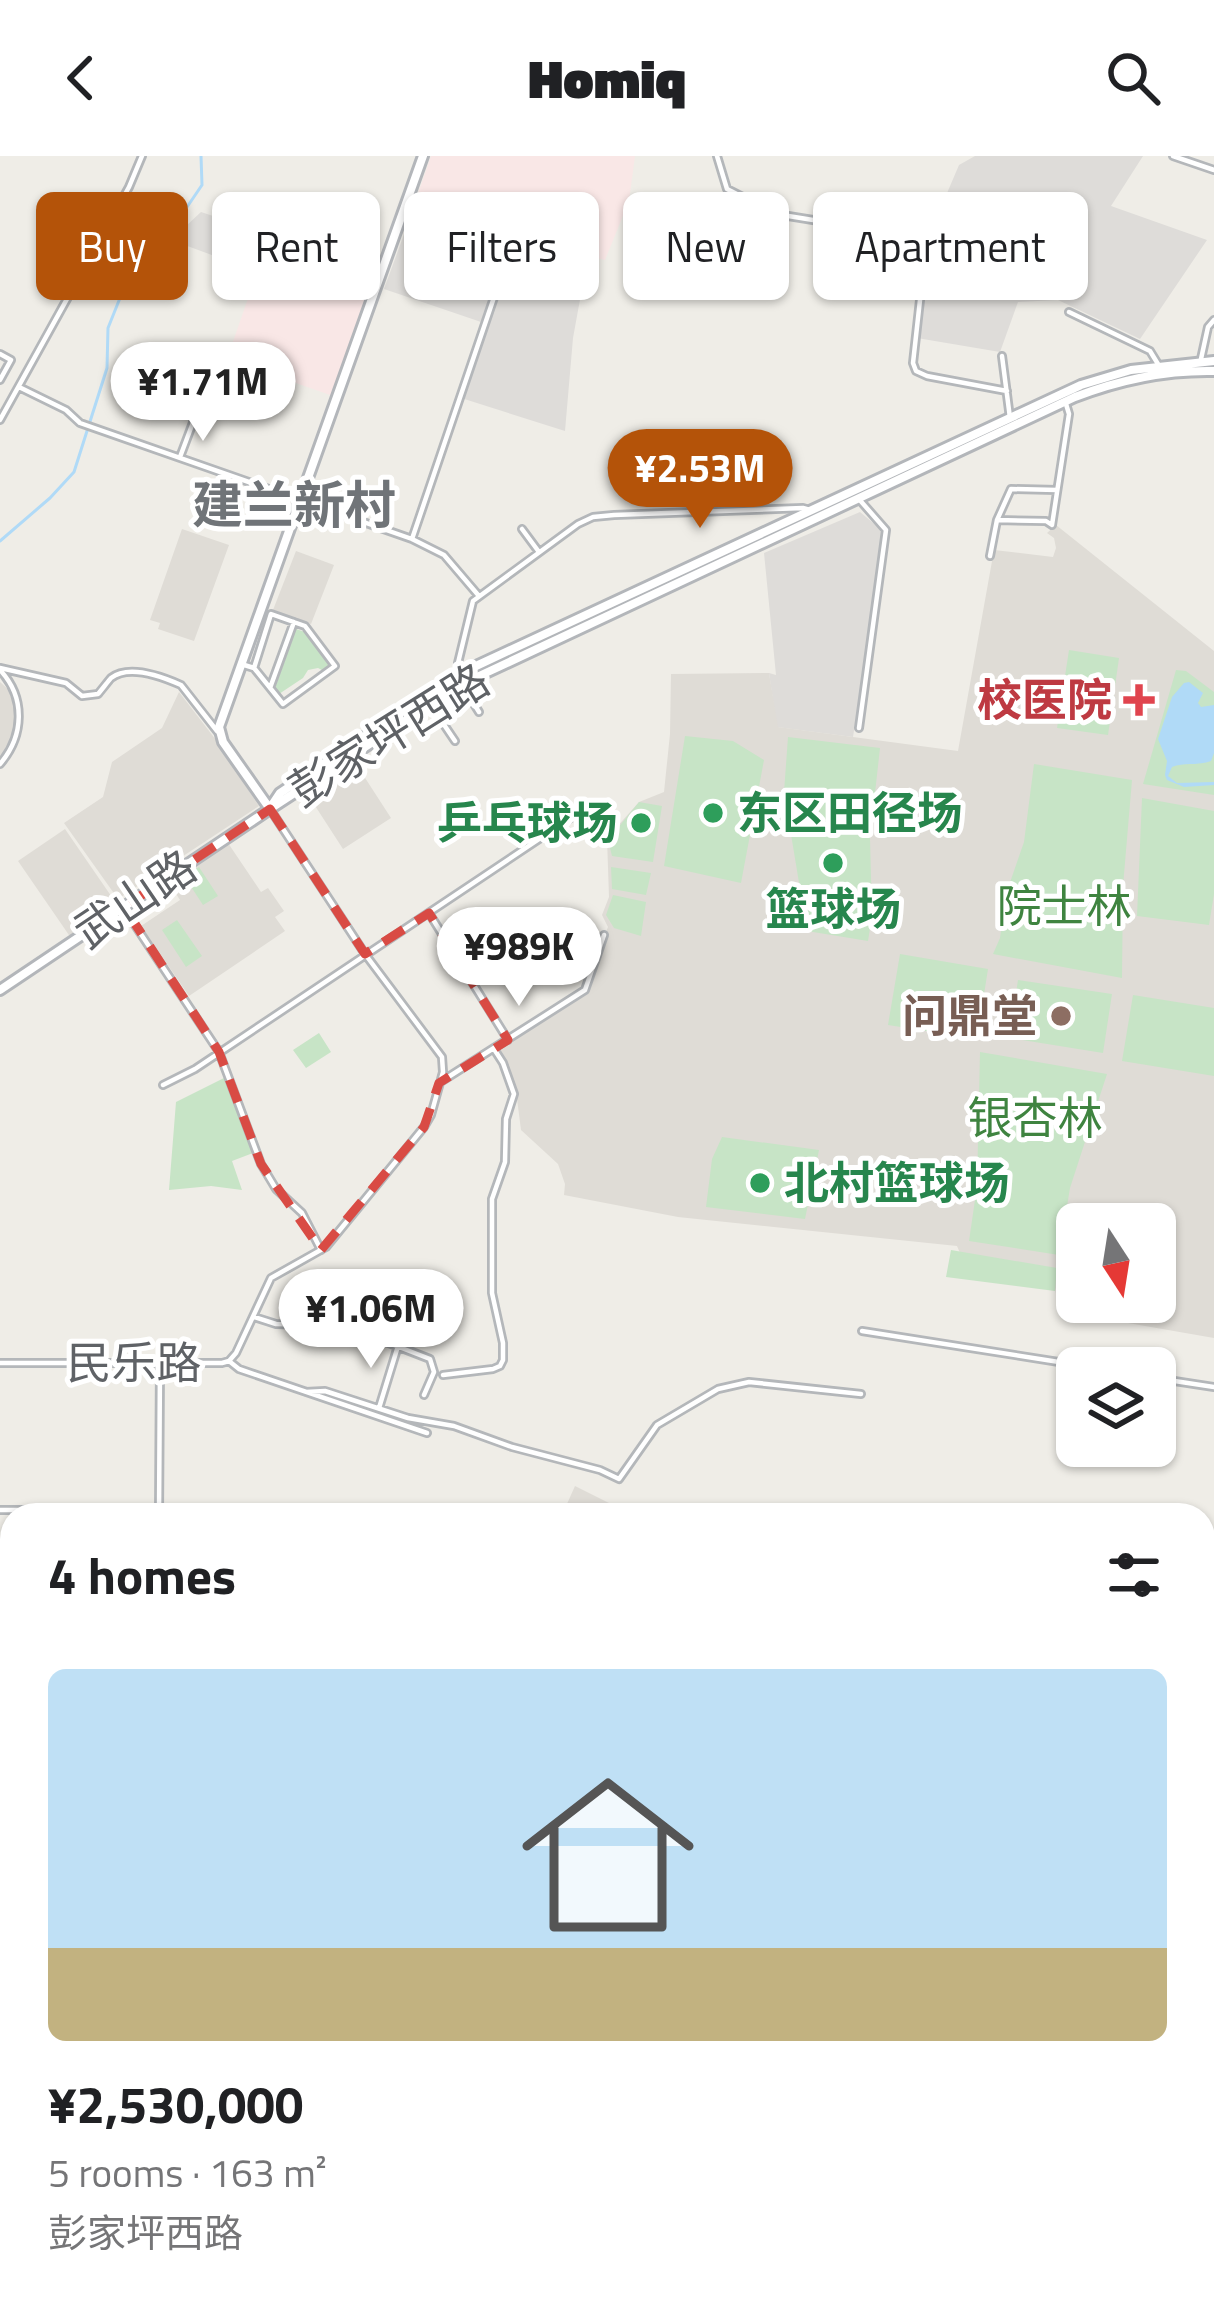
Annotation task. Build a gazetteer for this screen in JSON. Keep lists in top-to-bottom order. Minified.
{"streets":{"main road":["彭家坪西路","武山路"],"street":["民乐路"]},"crossings":[["彭家坪西路","武山路"]],"districts":["建兰新村"],"parks":["院士林","银杏林"],"places":{"health":["校医院"],"other":["东区田径场","乒乓球场","篮球场","问鼎堂","北村篮球场"]},"north":"bottom","page":{"header":"Homiq","chip":["Buy","Rent","Filters","New","Apartment"],"price":["¥1.71M","¥2.53M","¥989K","¥1.06M"],"heading":"4 homes","list":[{"name":"¥2,530,000","note":"5 rooms · 163 m² · 彭家坪西路"}]}}
